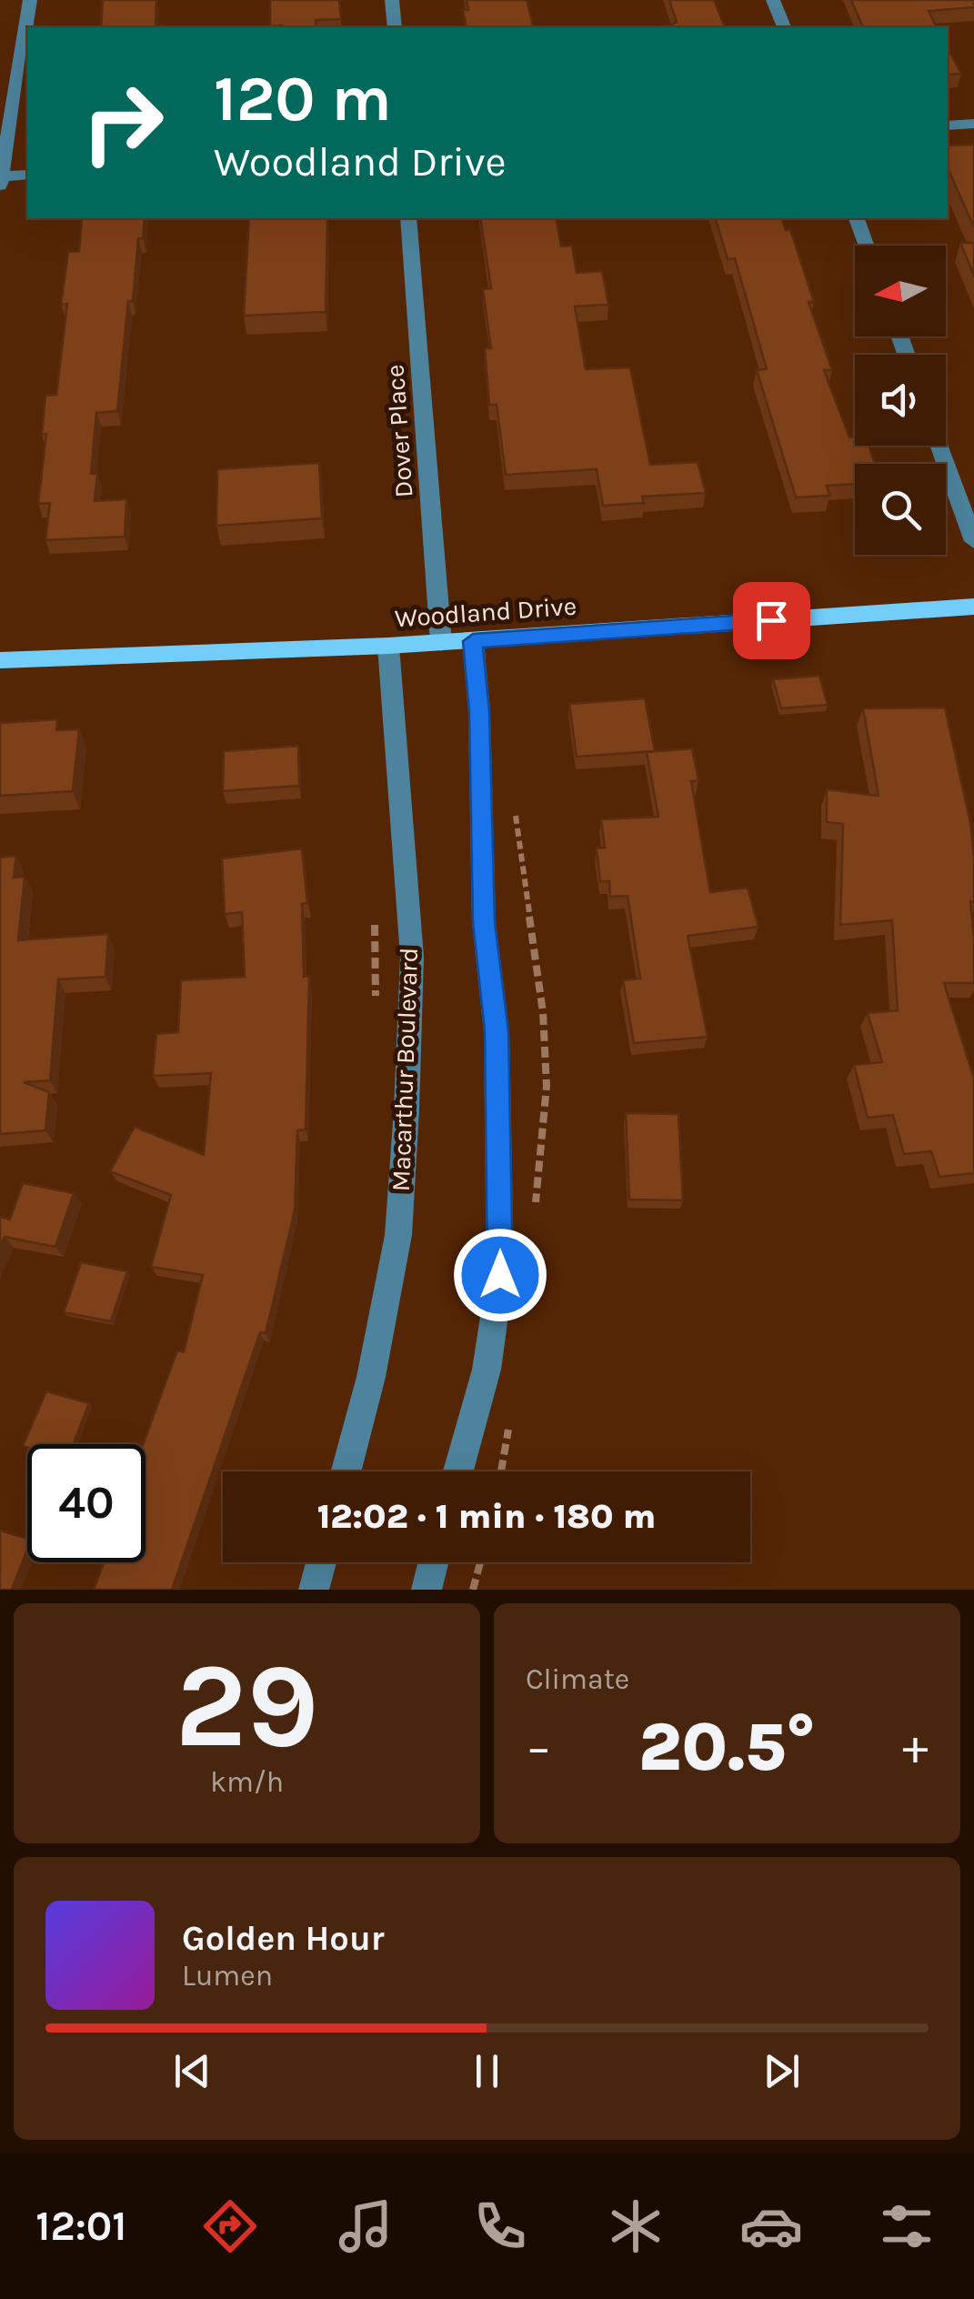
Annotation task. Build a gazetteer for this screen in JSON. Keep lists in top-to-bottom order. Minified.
{"streets":{"main road":["Woodland Drive"],"street":["Dover Place","Macarthur Boulevard"]},"crossings":[["Dover Place","Woodland Drive"],["Woodland Drive","Macarthur Boulevard"]],"north":"left","page":{"turn":["120 m","Woodland Drive"],"limit":"40","trip":"12:02 · 1 min · 180 m","tile":[["29","km/h"],"Climate"],"heat":["−","20.5°","+"],"song":["Golden Hour","Lumen"],"tabs":"12:01"}}
